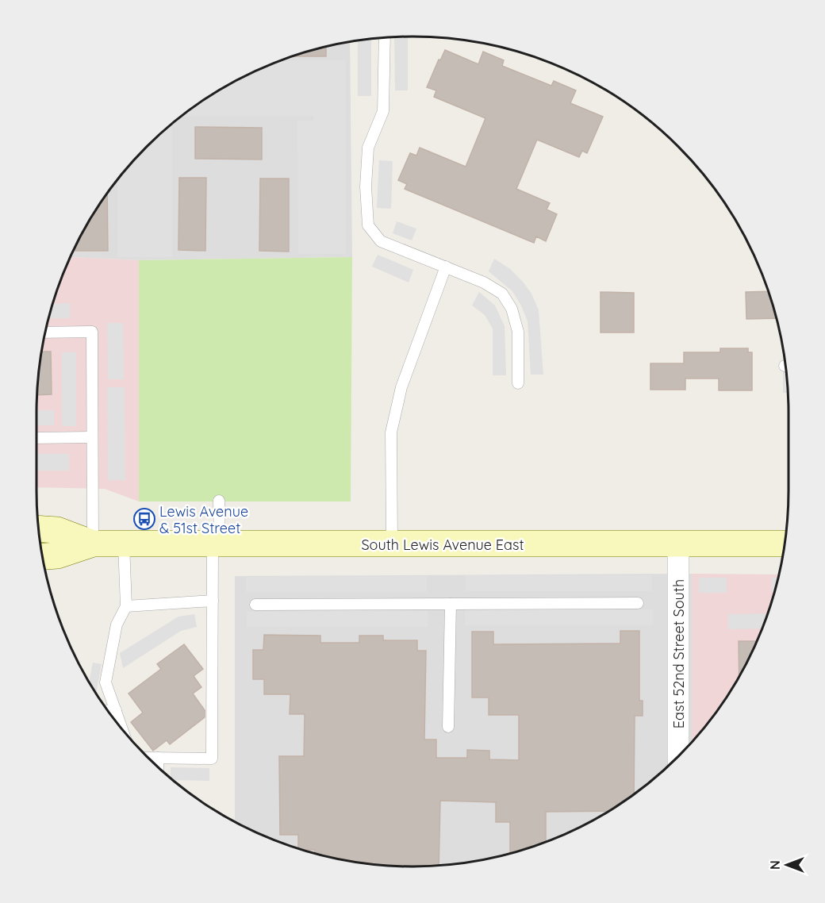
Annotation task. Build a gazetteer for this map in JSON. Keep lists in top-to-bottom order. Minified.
{"streets":{"main road":["South Lewis Avenue East"],"street":["East 52nd Street South"]},"crossings":[["South Lewis Avenue East","East 52nd Street South"]],"places":{"bus stop":["Lewis Avenue & 51st Street"]},"north":"left"}
